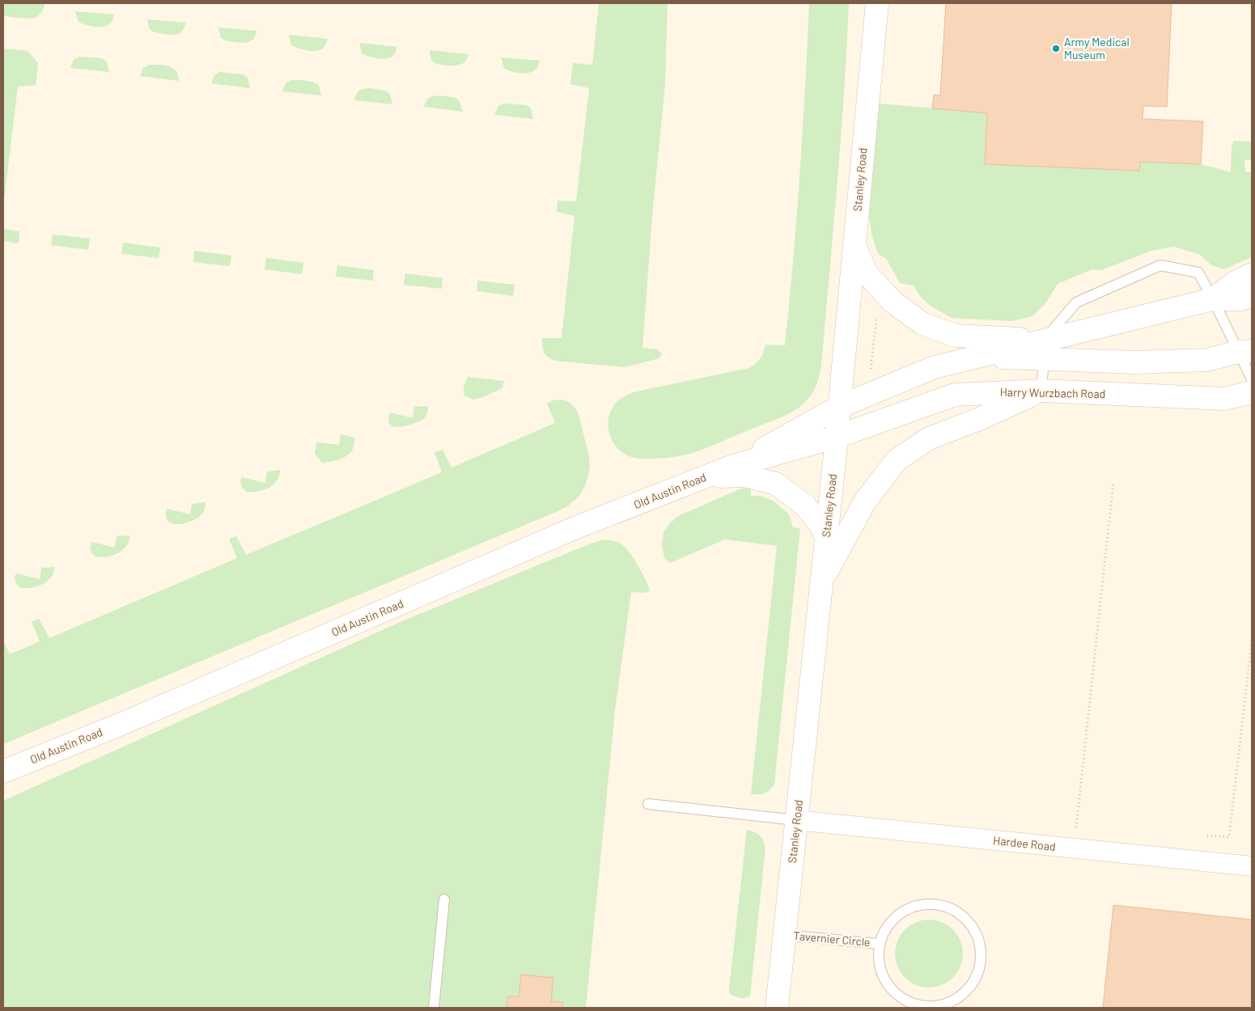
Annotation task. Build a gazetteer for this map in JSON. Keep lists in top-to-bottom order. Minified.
{"streets":{"street":["Stanley Road","Harry Wurzbach Road","Old Austin Road","Hardee Road"],"lane":["Tavernier Circle"]},"crossings":[["Stanley Road","Harry Wurzbach Road"],["Stanley Road","Old Austin Road"],["Stanley Road","Hardee Road"],["Stanley Road","Tavernier Circle"],["Harry Wurzbach Road","Old Austin Road"]],"places":["Army Medical Museum"]}
